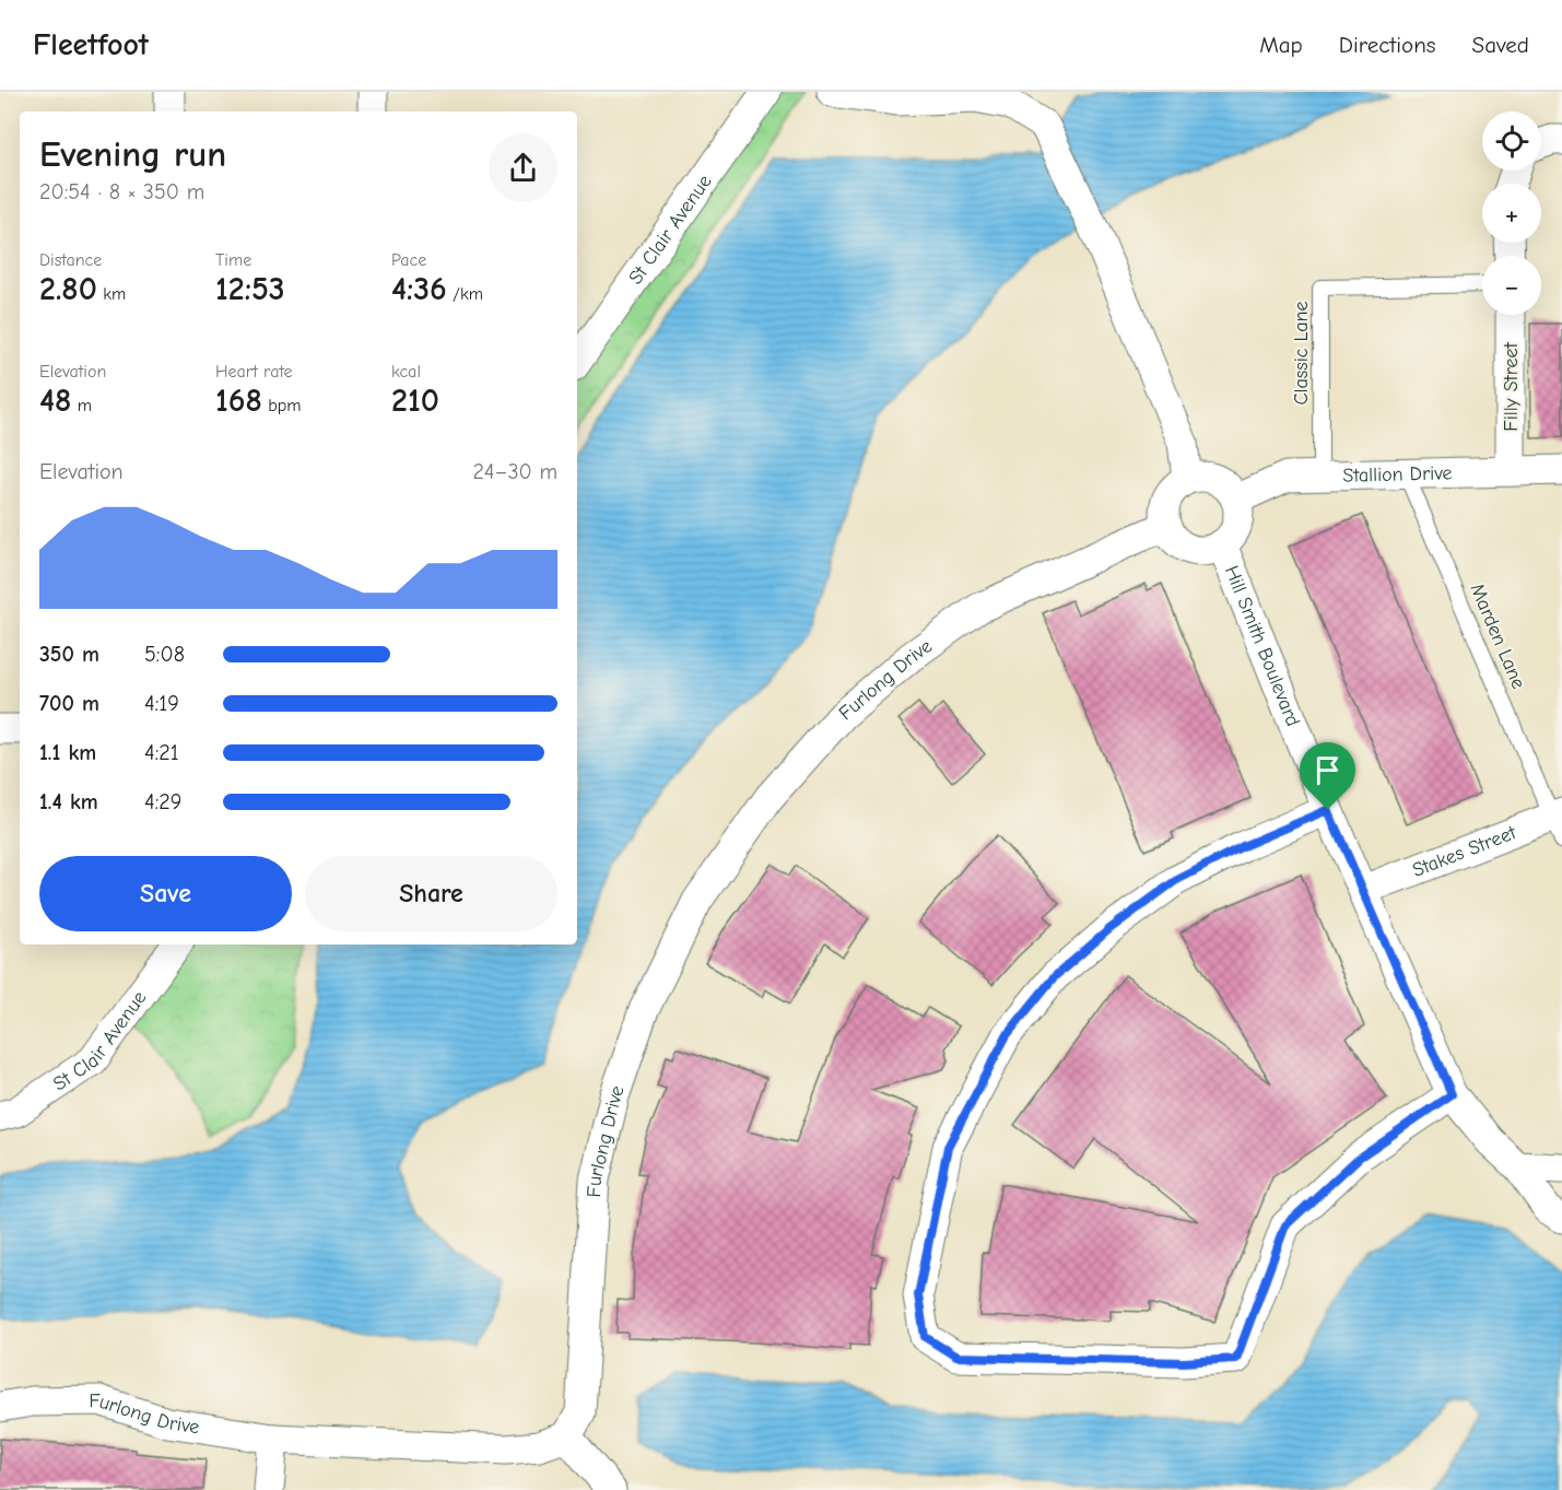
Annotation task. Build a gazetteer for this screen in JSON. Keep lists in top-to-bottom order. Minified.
{"streets":{"street":["St Clair Avenue","Filly Street","Stallion Drive","Hill Smith Boulevard","Furlong Drive","Stakes Street"],"lane":["Classic Lane","Marden Lane"]},"crossings":[["Classic Lane","Stallion Drive"],["Filly Street","Stallion Drive"],["Stallion Drive","Marden Lane"],["Stallion Drive","Hill Smith Boulevard"],["Stallion Drive","Furlong Drive"],["Marden Lane","Stakes Street"],["Hill Smith Boulevard","Furlong Drive"],["Hill Smith Boulevard","Stakes Street"]],"page":{"header":"Fleetfoot","nav":["Map","Directions","Saved"],"map_buttons":["+","−"],"heading":["Evening run","20:54 · 8 × 350 m"],"stats":[["Distance","2.80 km"],["Time","12:53"],["Pace","4:36 /km"],["Elevation","48 m"],["Heart rate","168 bpm"],["kcal","210"]],"chart":["Elevation","24–30 m"],"list":[{"name":"350 m","note":"5:08"},{"name":"700 m","note":"4:19"},{"name":"1.1 km","note":"4:21"},{"name":"1.4 km","note":"4:29"}],"buttons":["Save","Share"]}}
